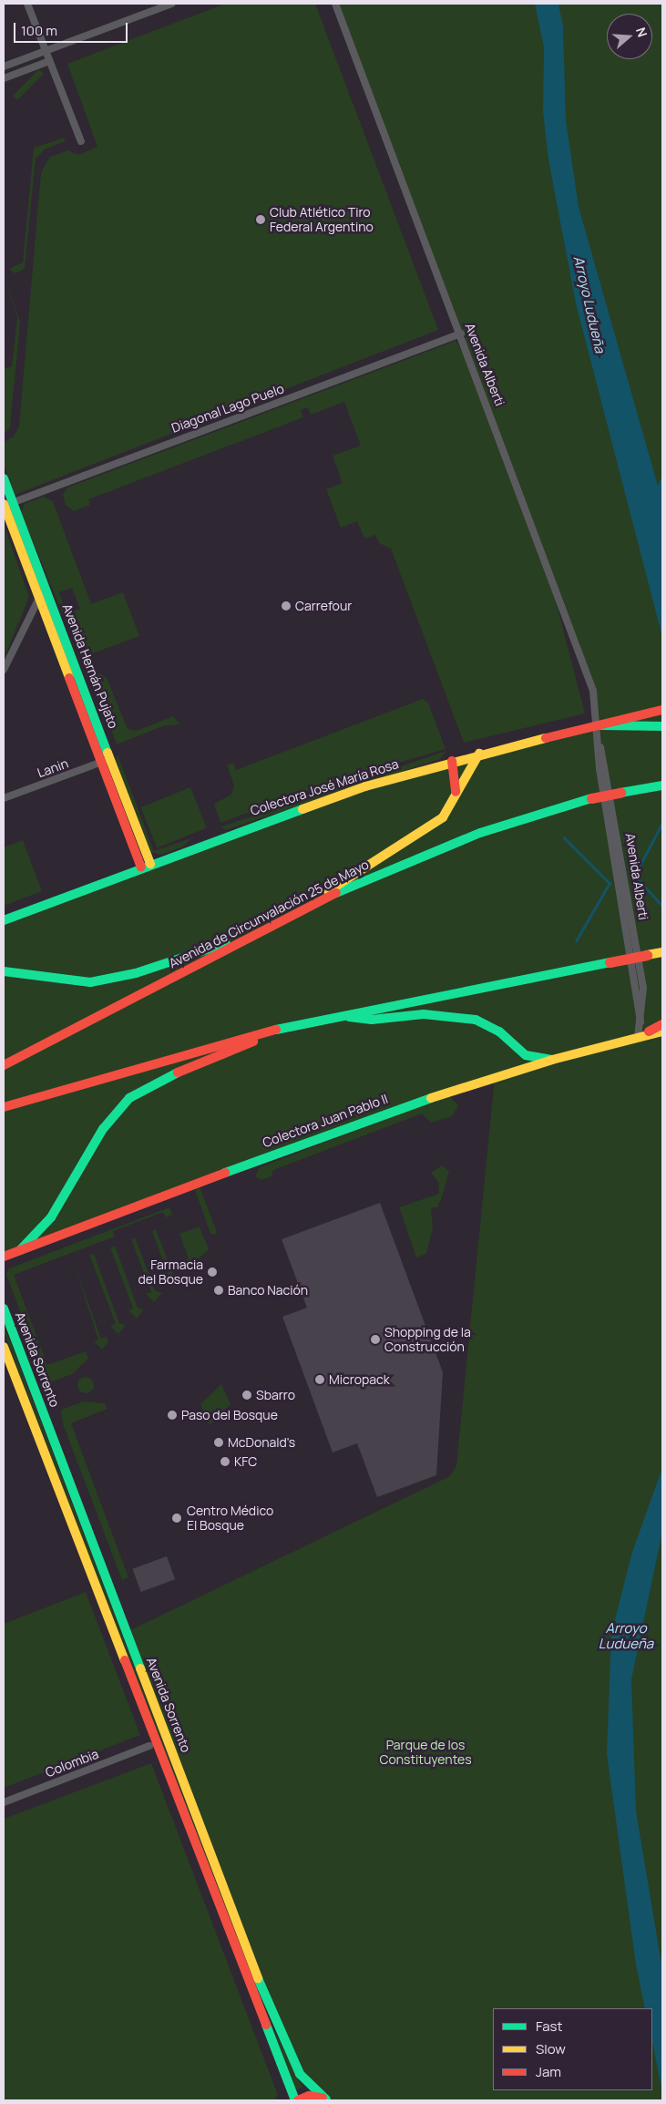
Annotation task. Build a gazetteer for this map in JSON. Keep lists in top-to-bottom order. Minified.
{"streets":{"main road":["Avenida Hernán Pujato","Colectora José María Rosa","Avenida de Circunvalación 25 de Mayo","Colectora Juan Pablo II","Avenida Sorrento"],"street":["Avenida Alberti","Diagonal Lago Puelo","Lanin","Colombia"]},"crossings":[["Avenida Alberti","Diagonal Lago Puelo"],["Avenida Alberti","Colectora José María Rosa"],["Avenida Alberti","Colectora Juan Pablo II"],["Diagonal Lago Puelo","Avenida Hernán Pujato"],["Avenida Hernán Pujato","Lanin"],["Avenida Hernán Pujato","Colectora José María Rosa"]],"water":["Arroyo Ludueña"],"parks":["Parque de los Constituyentes"],"places":["Club Atlético Tiro Federal Argentino","Carrefour","Farmacia del Bosque","Banco Nación","Shopping de la Construcción","Micropack","Sbarro","Paso del Bosque","McDonald's","KFC","Centro Médico El Bosque"],"legend":["Fast","Slow","Jam"],"scale_bar":"100 m","north":"right"}
